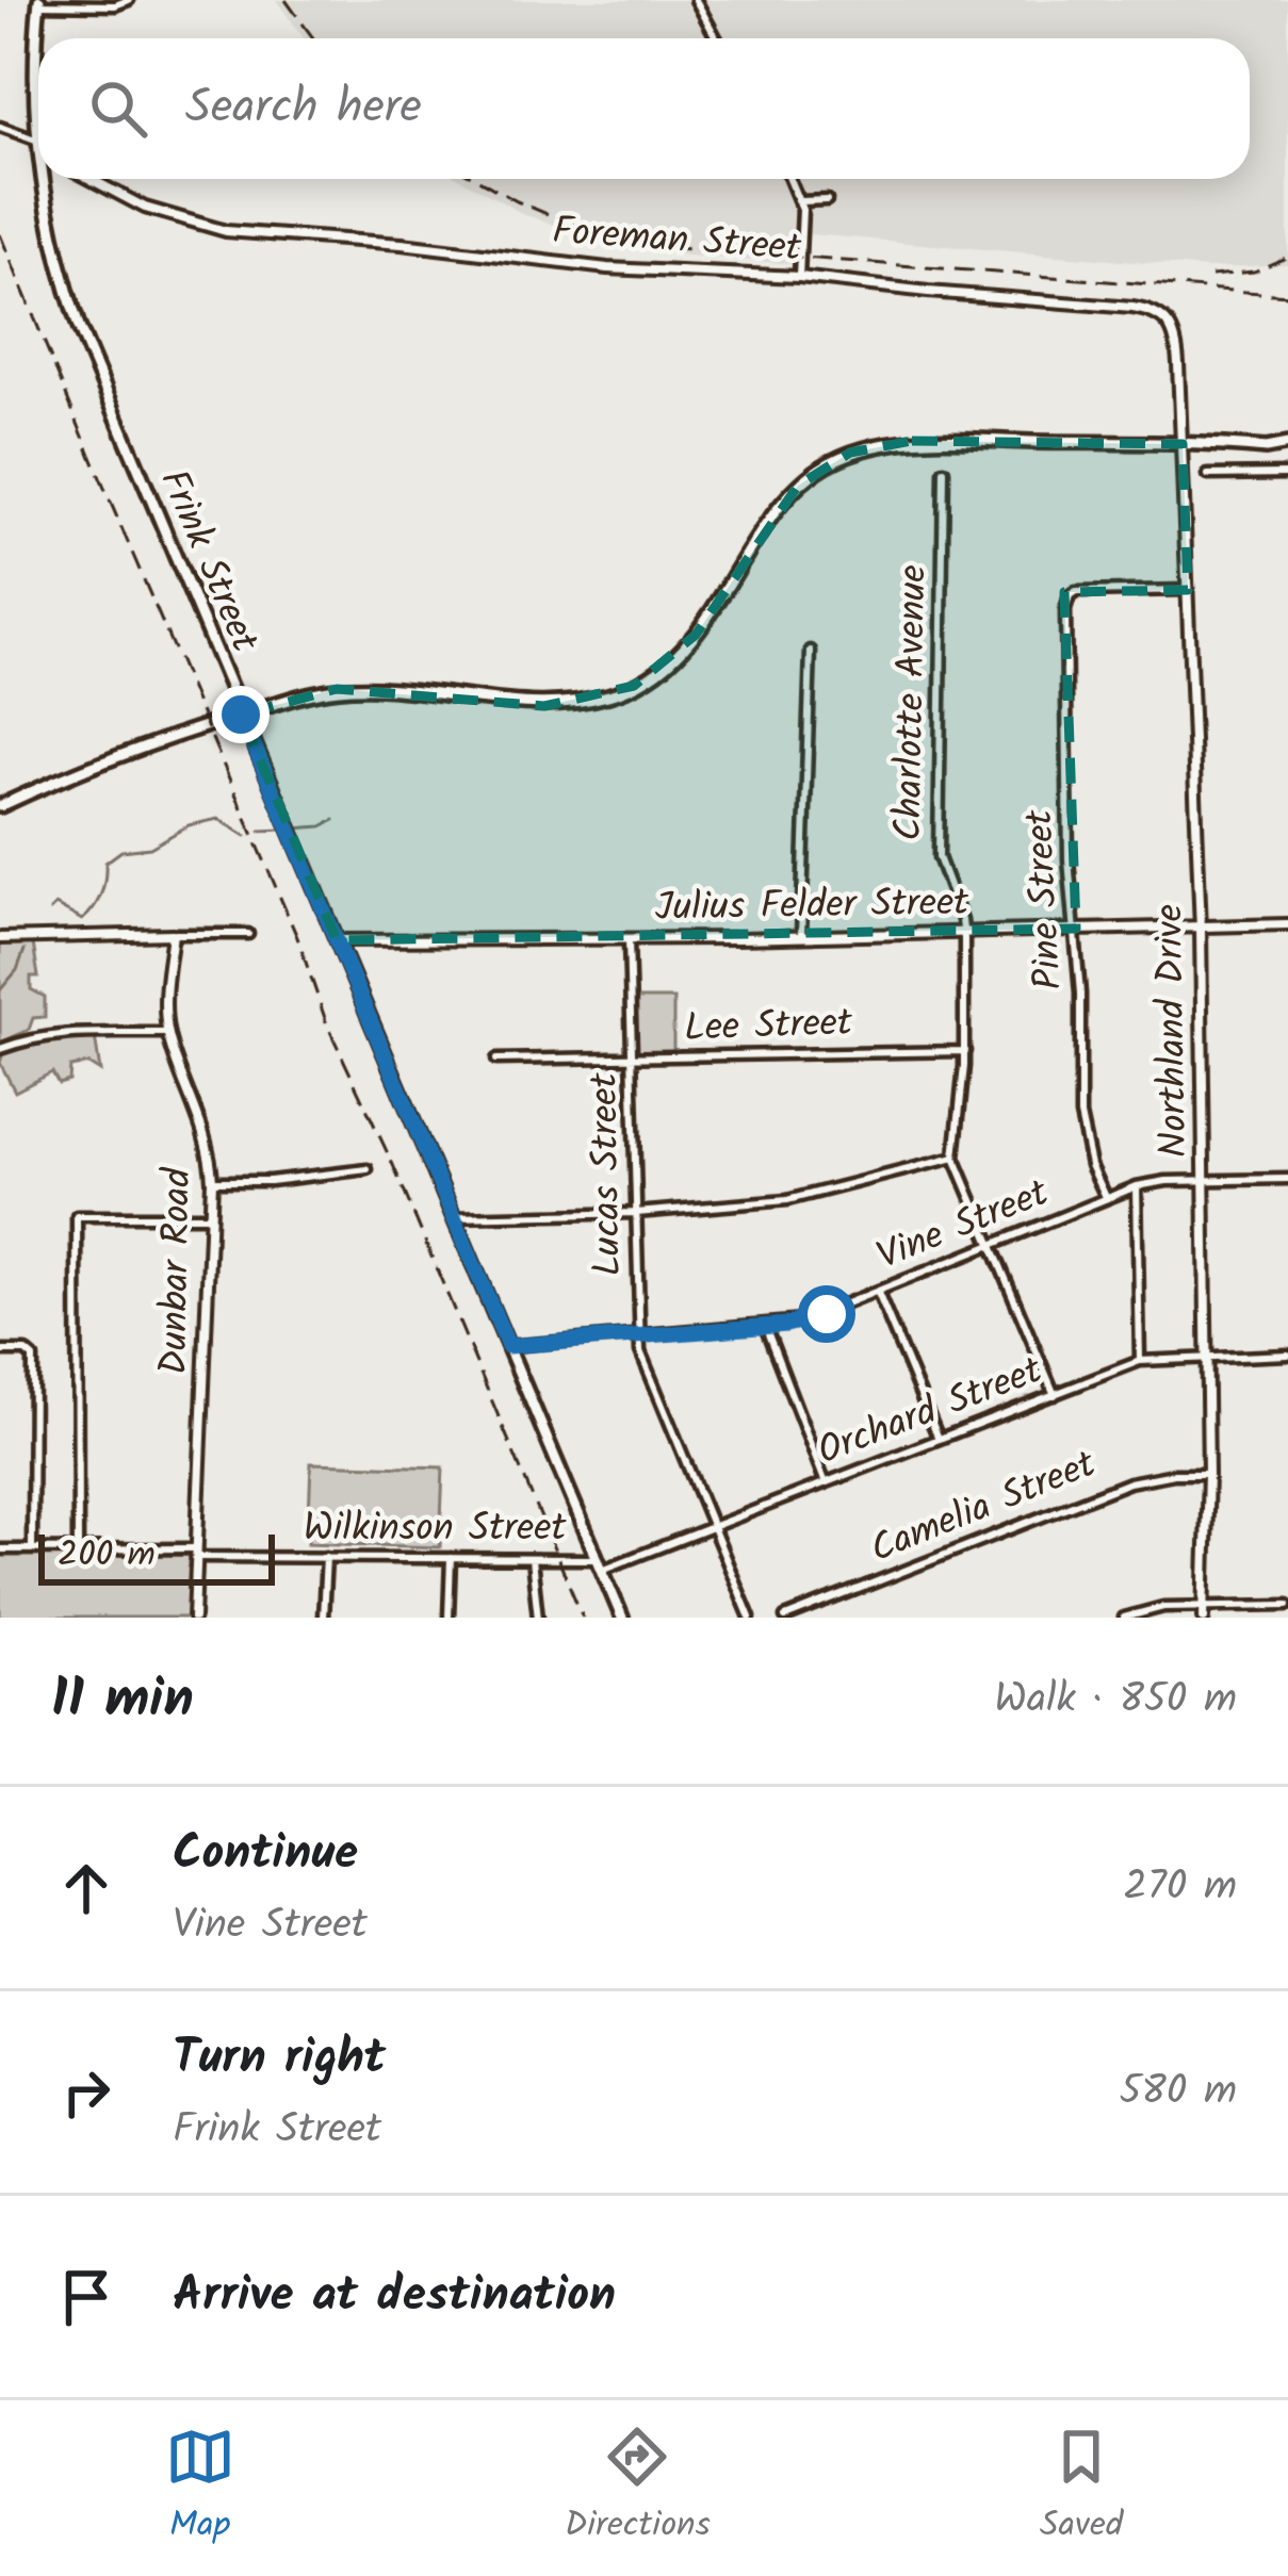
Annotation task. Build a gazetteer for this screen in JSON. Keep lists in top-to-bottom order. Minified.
{"streets":{"main road":["Frink Street"],"street":["Foreman Street","Charlotte Avenue","Pine Street","Julius Felder Street","Lee Street","Northland Drive","Lucas Street","Vine Street","Dunbar Road","Orchard Street","Camelia Street","Wilkinson Street"]},"crossings":[["Foreman Street","Northland Drive"],["Frink Street","Julius Felder Street"],["Frink Street","Vine Street"],["Frink Street","Orchard Street"],["Frink Street","Wilkinson Street"],["Charlotte Avenue","Julius Felder Street"],["Charlotte Avenue","Lee Street"],["Pine Street","Julius Felder Street"],["Pine Street","Northland Drive"],["Pine Street","Vine Street"],["Julius Felder Street","Northland Drive"],["Julius Felder Street","Lucas Street"],["Lee Street","Lucas Street"],["Northland Drive","Vine Street"],["Northland Drive","Orchard Street"],["Northland Drive","Camelia Street"],["Lucas Street","Vine Street"],["Lucas Street","Orchard Street"],["Dunbar Road","Wilkinson Street"],["Orchard Street","Wilkinson Street"]],"scale_bar":"200 m","page":{"search":"Search here","scale":"200 m","heading":["11 min","Walk · 850 m"],"list":[["Continue","Vine Street","270 m"],["Turn right","Frink Street","580 m"],"Arrive at destination"],"nav":["Map","Directions","Saved"]}}
